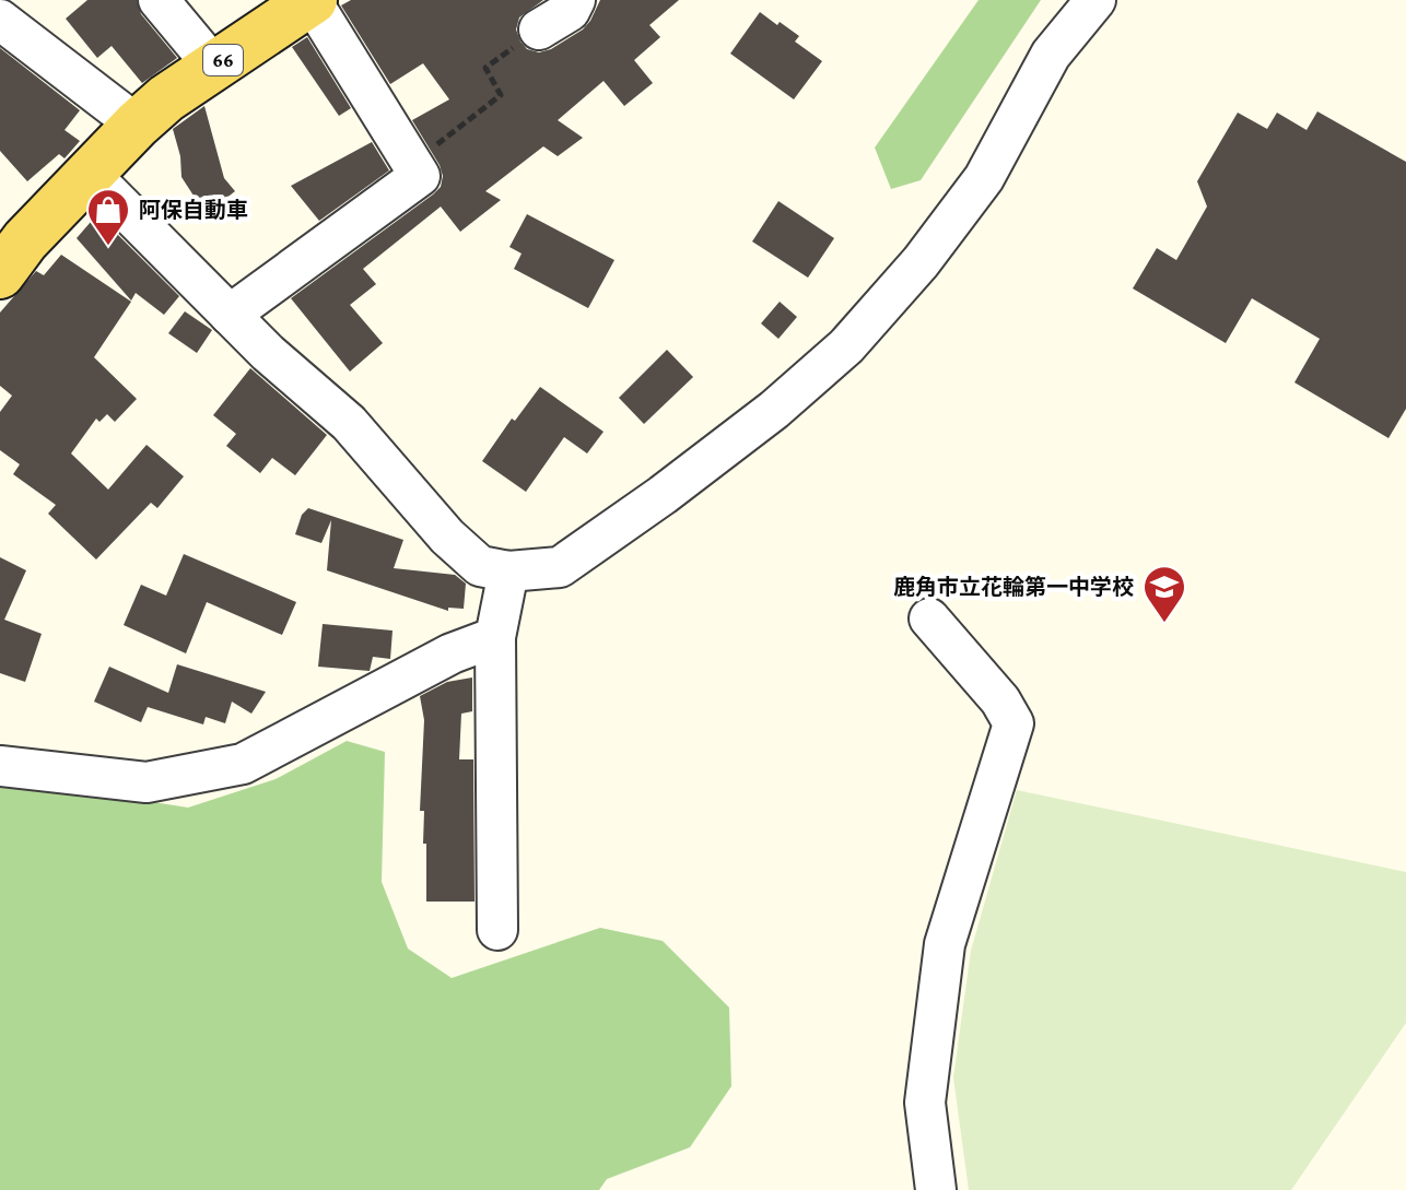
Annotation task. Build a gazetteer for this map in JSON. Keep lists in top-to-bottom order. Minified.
{"streets":{"main road":["66"]},"places":{"shop":["阿保自動車"],"school or university":["鹿角市立花輪第一中学校"]}}
